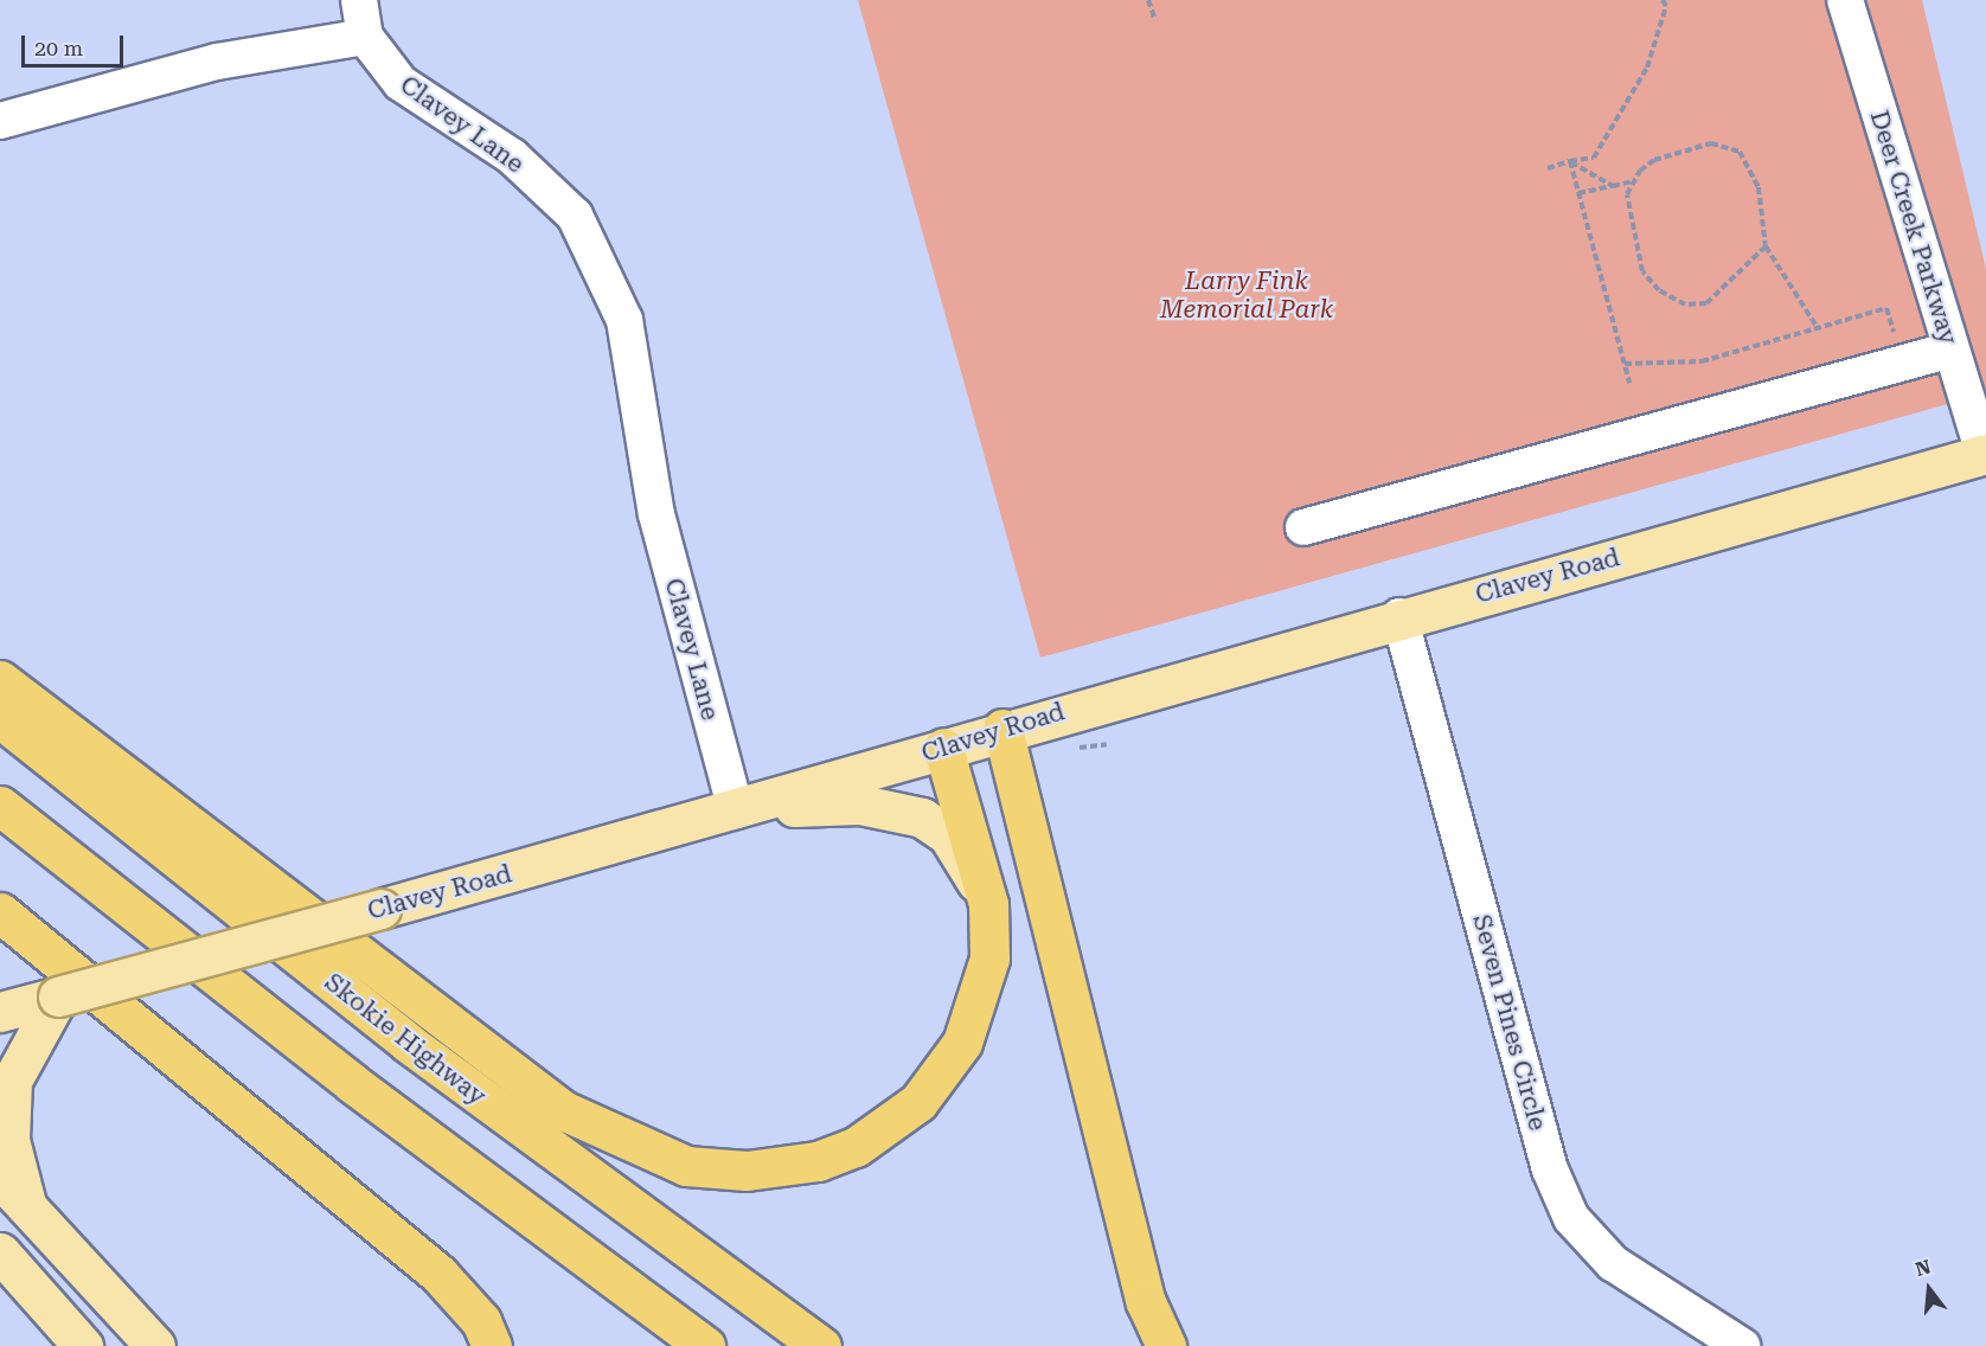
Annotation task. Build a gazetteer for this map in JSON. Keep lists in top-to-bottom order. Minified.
{"streets":{"highway":["Skokie Highway"],"main road":["Clavey Road"],"street":["Clavey Lane","Deer Creek Parkway","Seven Pines Circle"]},"crossings":[["Clavey Lane","Clavey Road"],["Deer Creek Parkway","Clavey Road"],["Clavey Road","Seven Pines Circle"]],"parks":["Larry Fink Memorial Park"],"scale_bar":"20 m","north":"top"}
